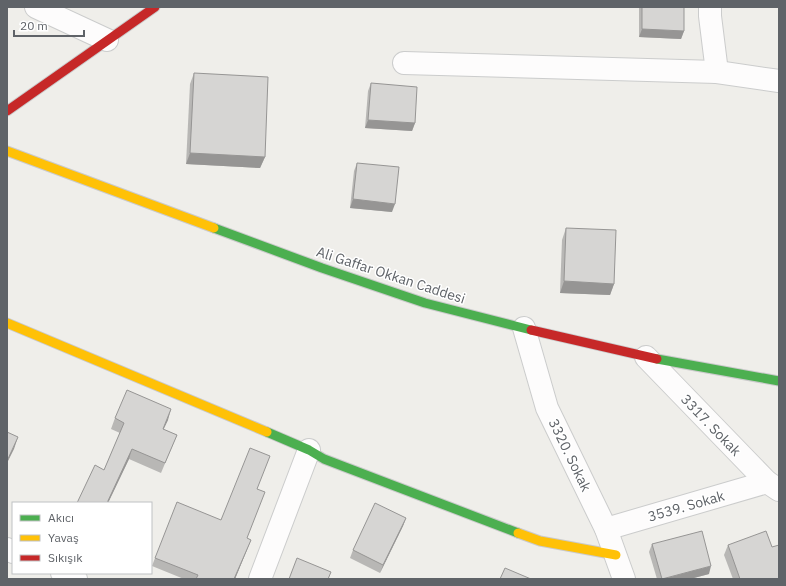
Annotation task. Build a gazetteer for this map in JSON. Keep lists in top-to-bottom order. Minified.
{"streets":{"street":["Ali Gaffar Okkan Caddesi","3317. Sokak","3320. Sokak","3539. Sokak"]},"crossings":[["Ali Gaffar Okkan Caddesi","3317. Sokak"],["Ali Gaffar Okkan Caddesi","3320. Sokak"],["3317. Sokak","3539. Sokak"],["3320. Sokak","3539. Sokak"]],"legend":["Akıcı","Yavaş","Sıkışık"],"scale_bar":"20 m"}
